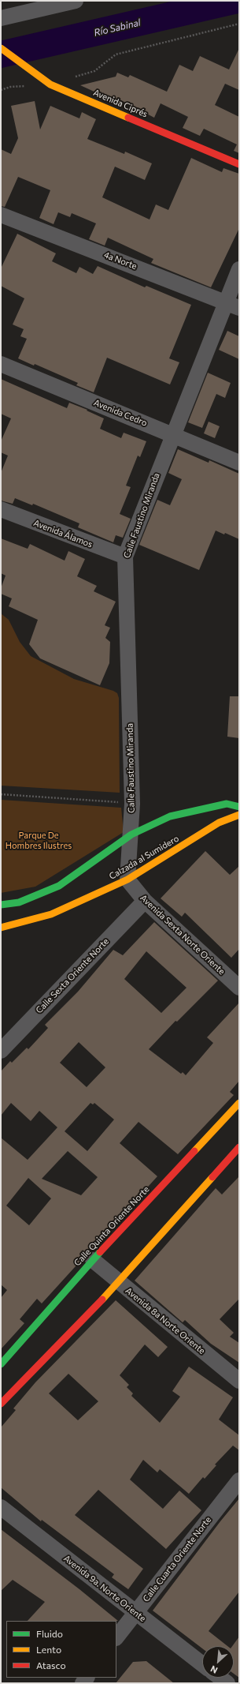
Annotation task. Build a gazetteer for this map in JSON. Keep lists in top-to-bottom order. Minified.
{"streets":{"street":["Avenida Ciprés","4a Norte","Avenida Cedro","Calle Faustino Miranda","Avenida Álamos","Calzada al Sumidero","Avenida Sexta Norte Oriente","Calle Sexta Oriente Norte","Calle Quinta Oriente Norte","Avenida 8a Norte Oriente","Calle Cuarta Oriente Norte","Avenida 9a. Norte Oriente"]},"crossings":[["4a Norte","Calle Faustino Miranda"],["Avenida Cedro","Calle Faustino Miranda"],["Calle Faustino Miranda","Avenida Álamos"],["Calle Faustino Miranda","Calzada al Sumidero"],["Calle Faustino Miranda","Avenida Sexta Norte Oriente"],["Calzada al Sumidero","Avenida Sexta Norte Oriente"],["Avenida Sexta Norte Oriente","Calle Sexta Oriente Norte"],["Calle Quinta Oriente Norte","Avenida 8a Norte Oriente"],["Calle Cuarta Oriente Norte","Avenida 9a. Norte Oriente"]],"water":["Río Sabinal"],"parks":["Parque De Hombres Ilustres"],"legend":["Fluido","Lento","Atasco"],"north":"bottom left"}
